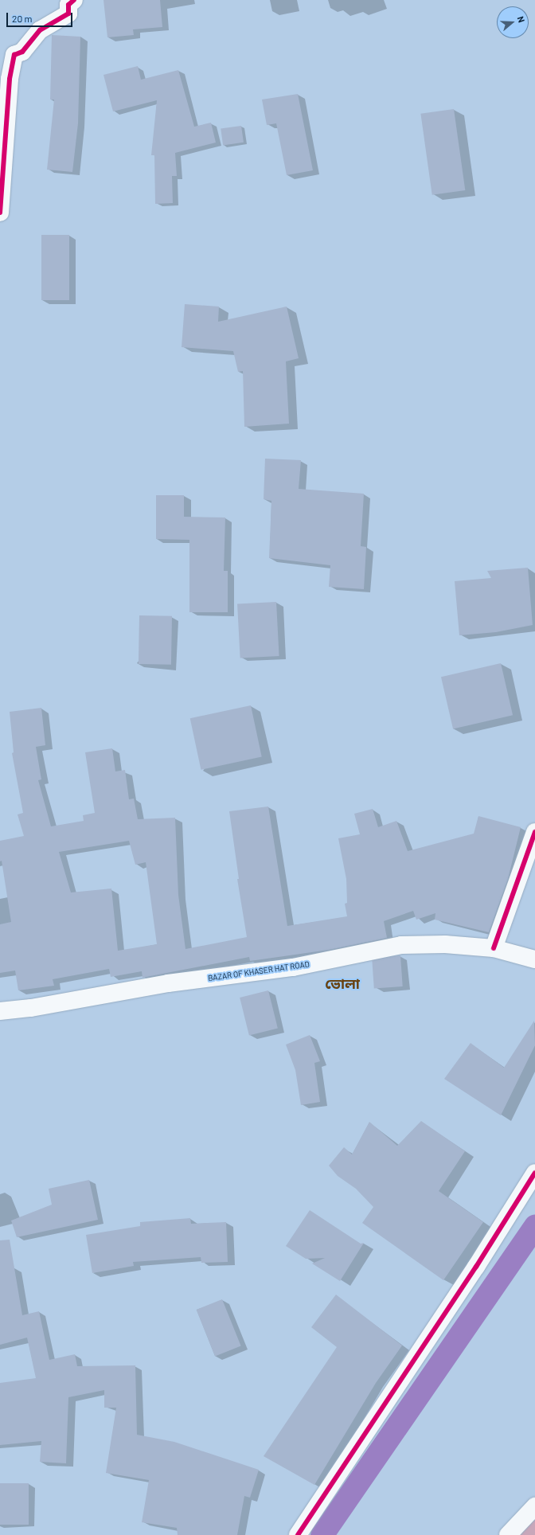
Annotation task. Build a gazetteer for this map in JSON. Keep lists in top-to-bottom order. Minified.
{"streets":{"street":["BAZAR OF KHASER HAT ROAD"]},"districts":["ভোলা"],"scale_bar":"20 m","north":"right"}
